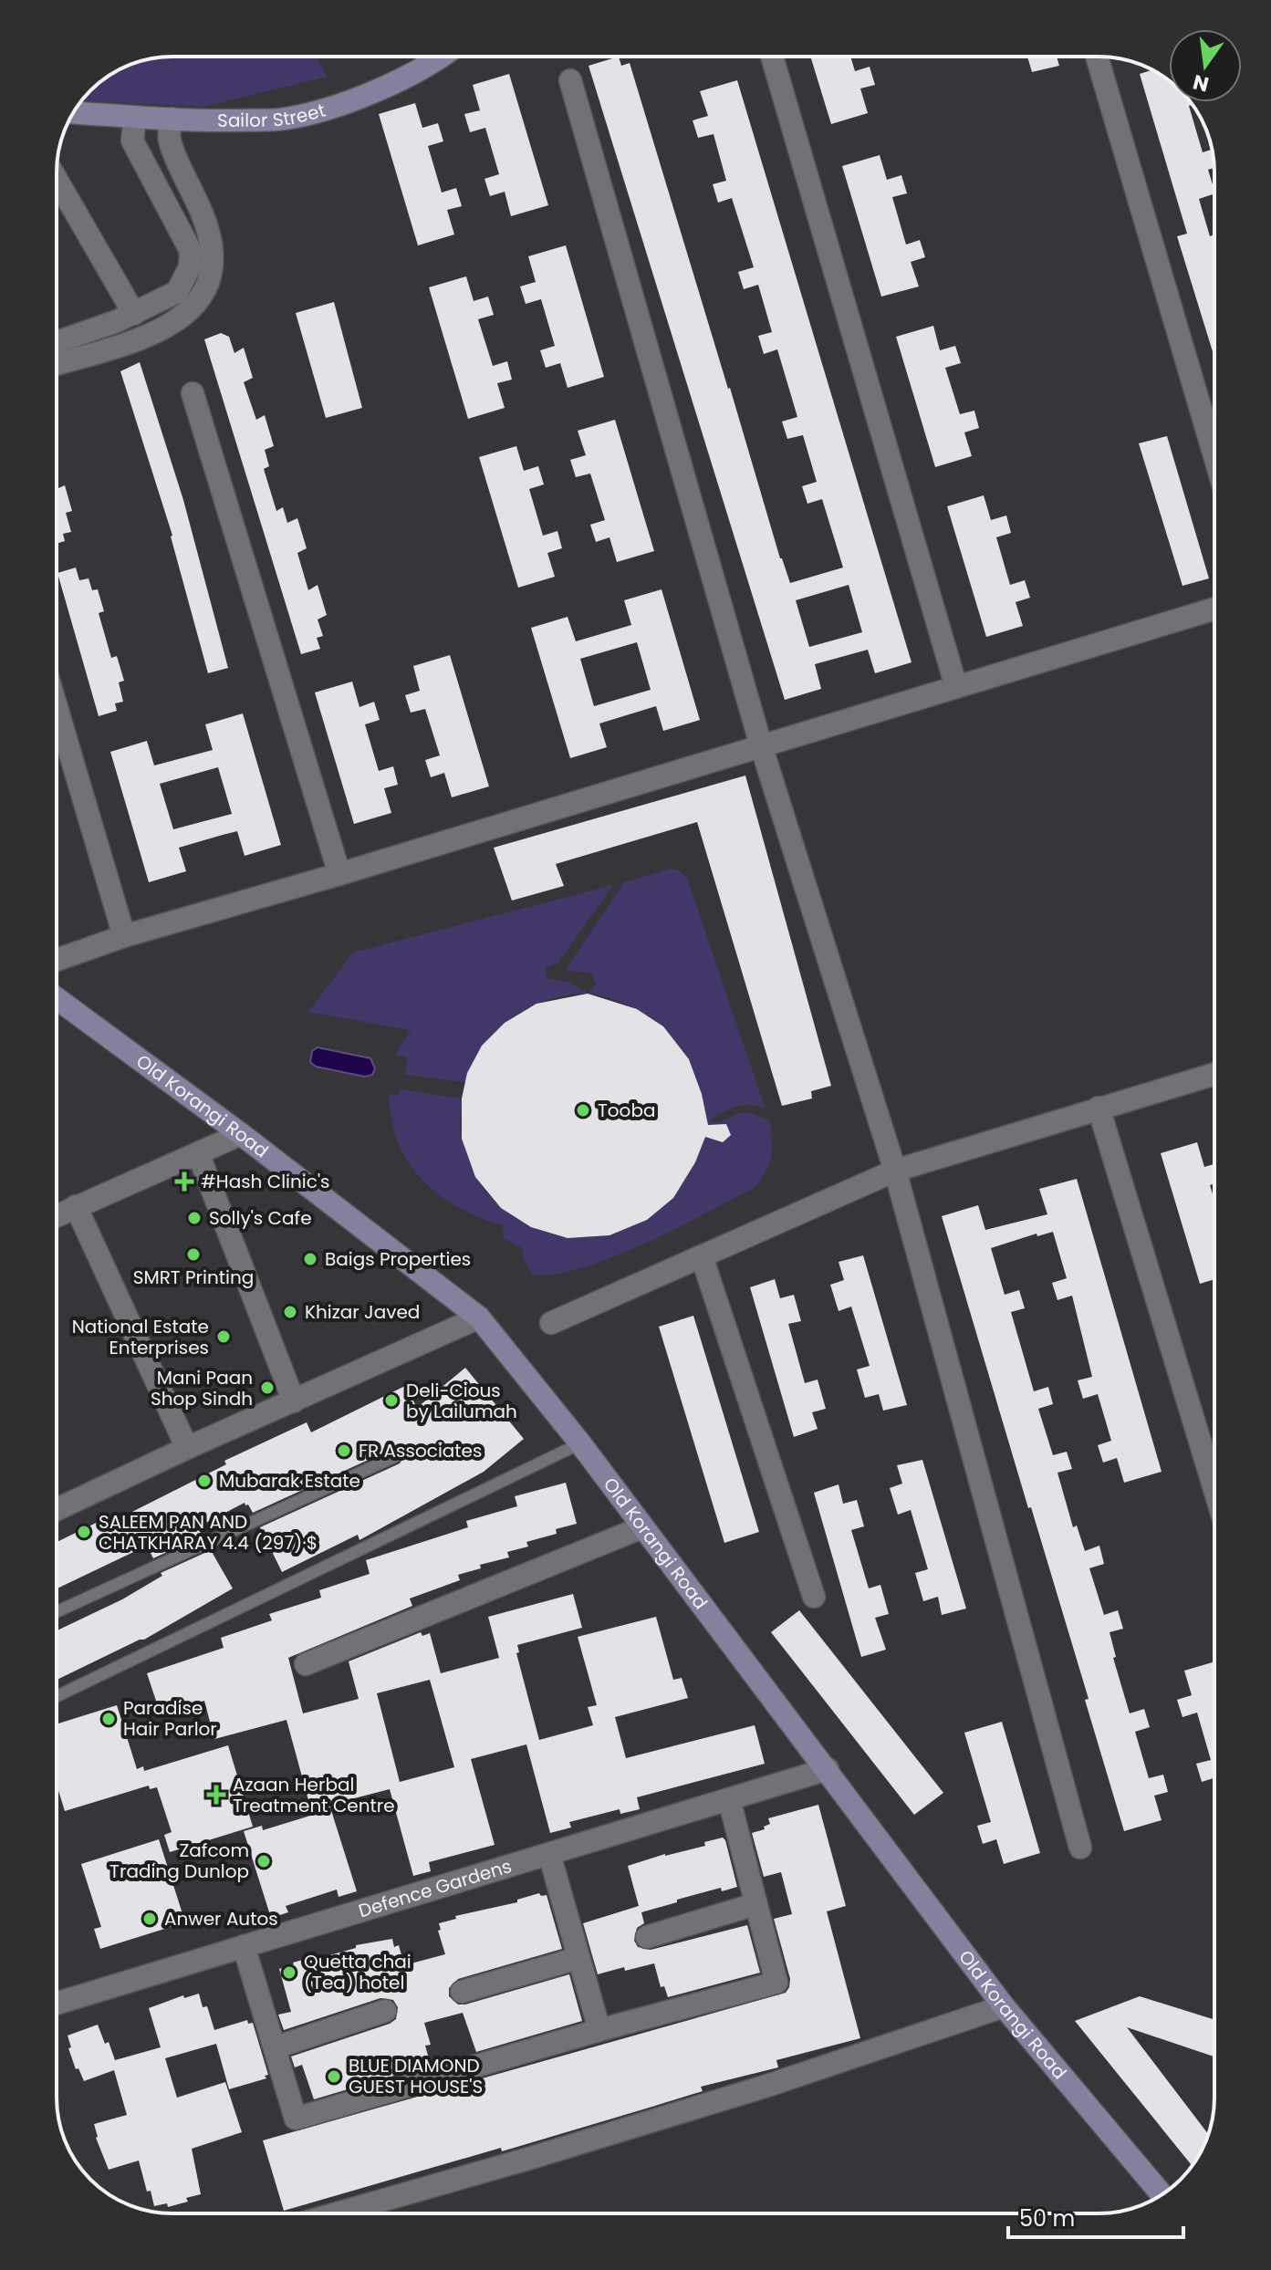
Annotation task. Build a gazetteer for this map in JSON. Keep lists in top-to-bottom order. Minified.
{"streets":{"street":["Sailor Street","Old Korangi Road","Defence Gardens"]},"crossings":[["Old Korangi Road","Defence Gardens"]],"places":{"other":["Tooba","Solly's Cafe","SMRT Printing","Baigs Properties","Khizar Javed","National Estate Enterprises","Mani Paan Shop Sindh","Deli-Cious by Lailumah","FR Associates","Mubarak Estate","SALEEM PAN AND CHATKHARAY 4.4 (297)·$","Paradise Hair Parlor","Zafcom Trading Dunlop","Anwer Autos","Quetta chai (Tea) hotel","BLUE DIAMOND GUEST HOUSE'S"],"health":["#Hash Clinic's","Azaan Herbal Treatment Centre"]},"scale_bar":"50 m","north":"bottom"}
